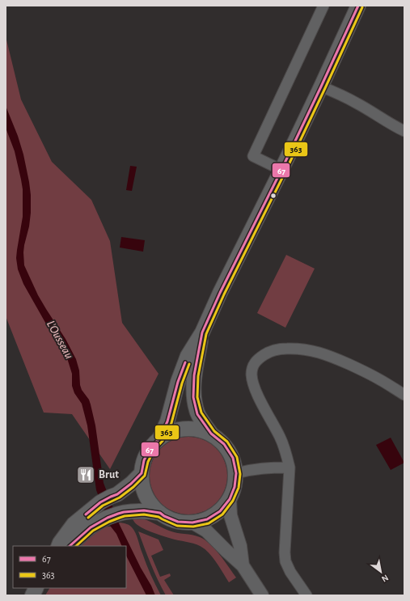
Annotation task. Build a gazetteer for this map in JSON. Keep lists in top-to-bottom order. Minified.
{"water":["L'Ousseau"],"places":{"restaurant":["Brut"]},"lines":["transit line 67","transit line 363"],"legend":["67","363"],"north":"bottom right"}
